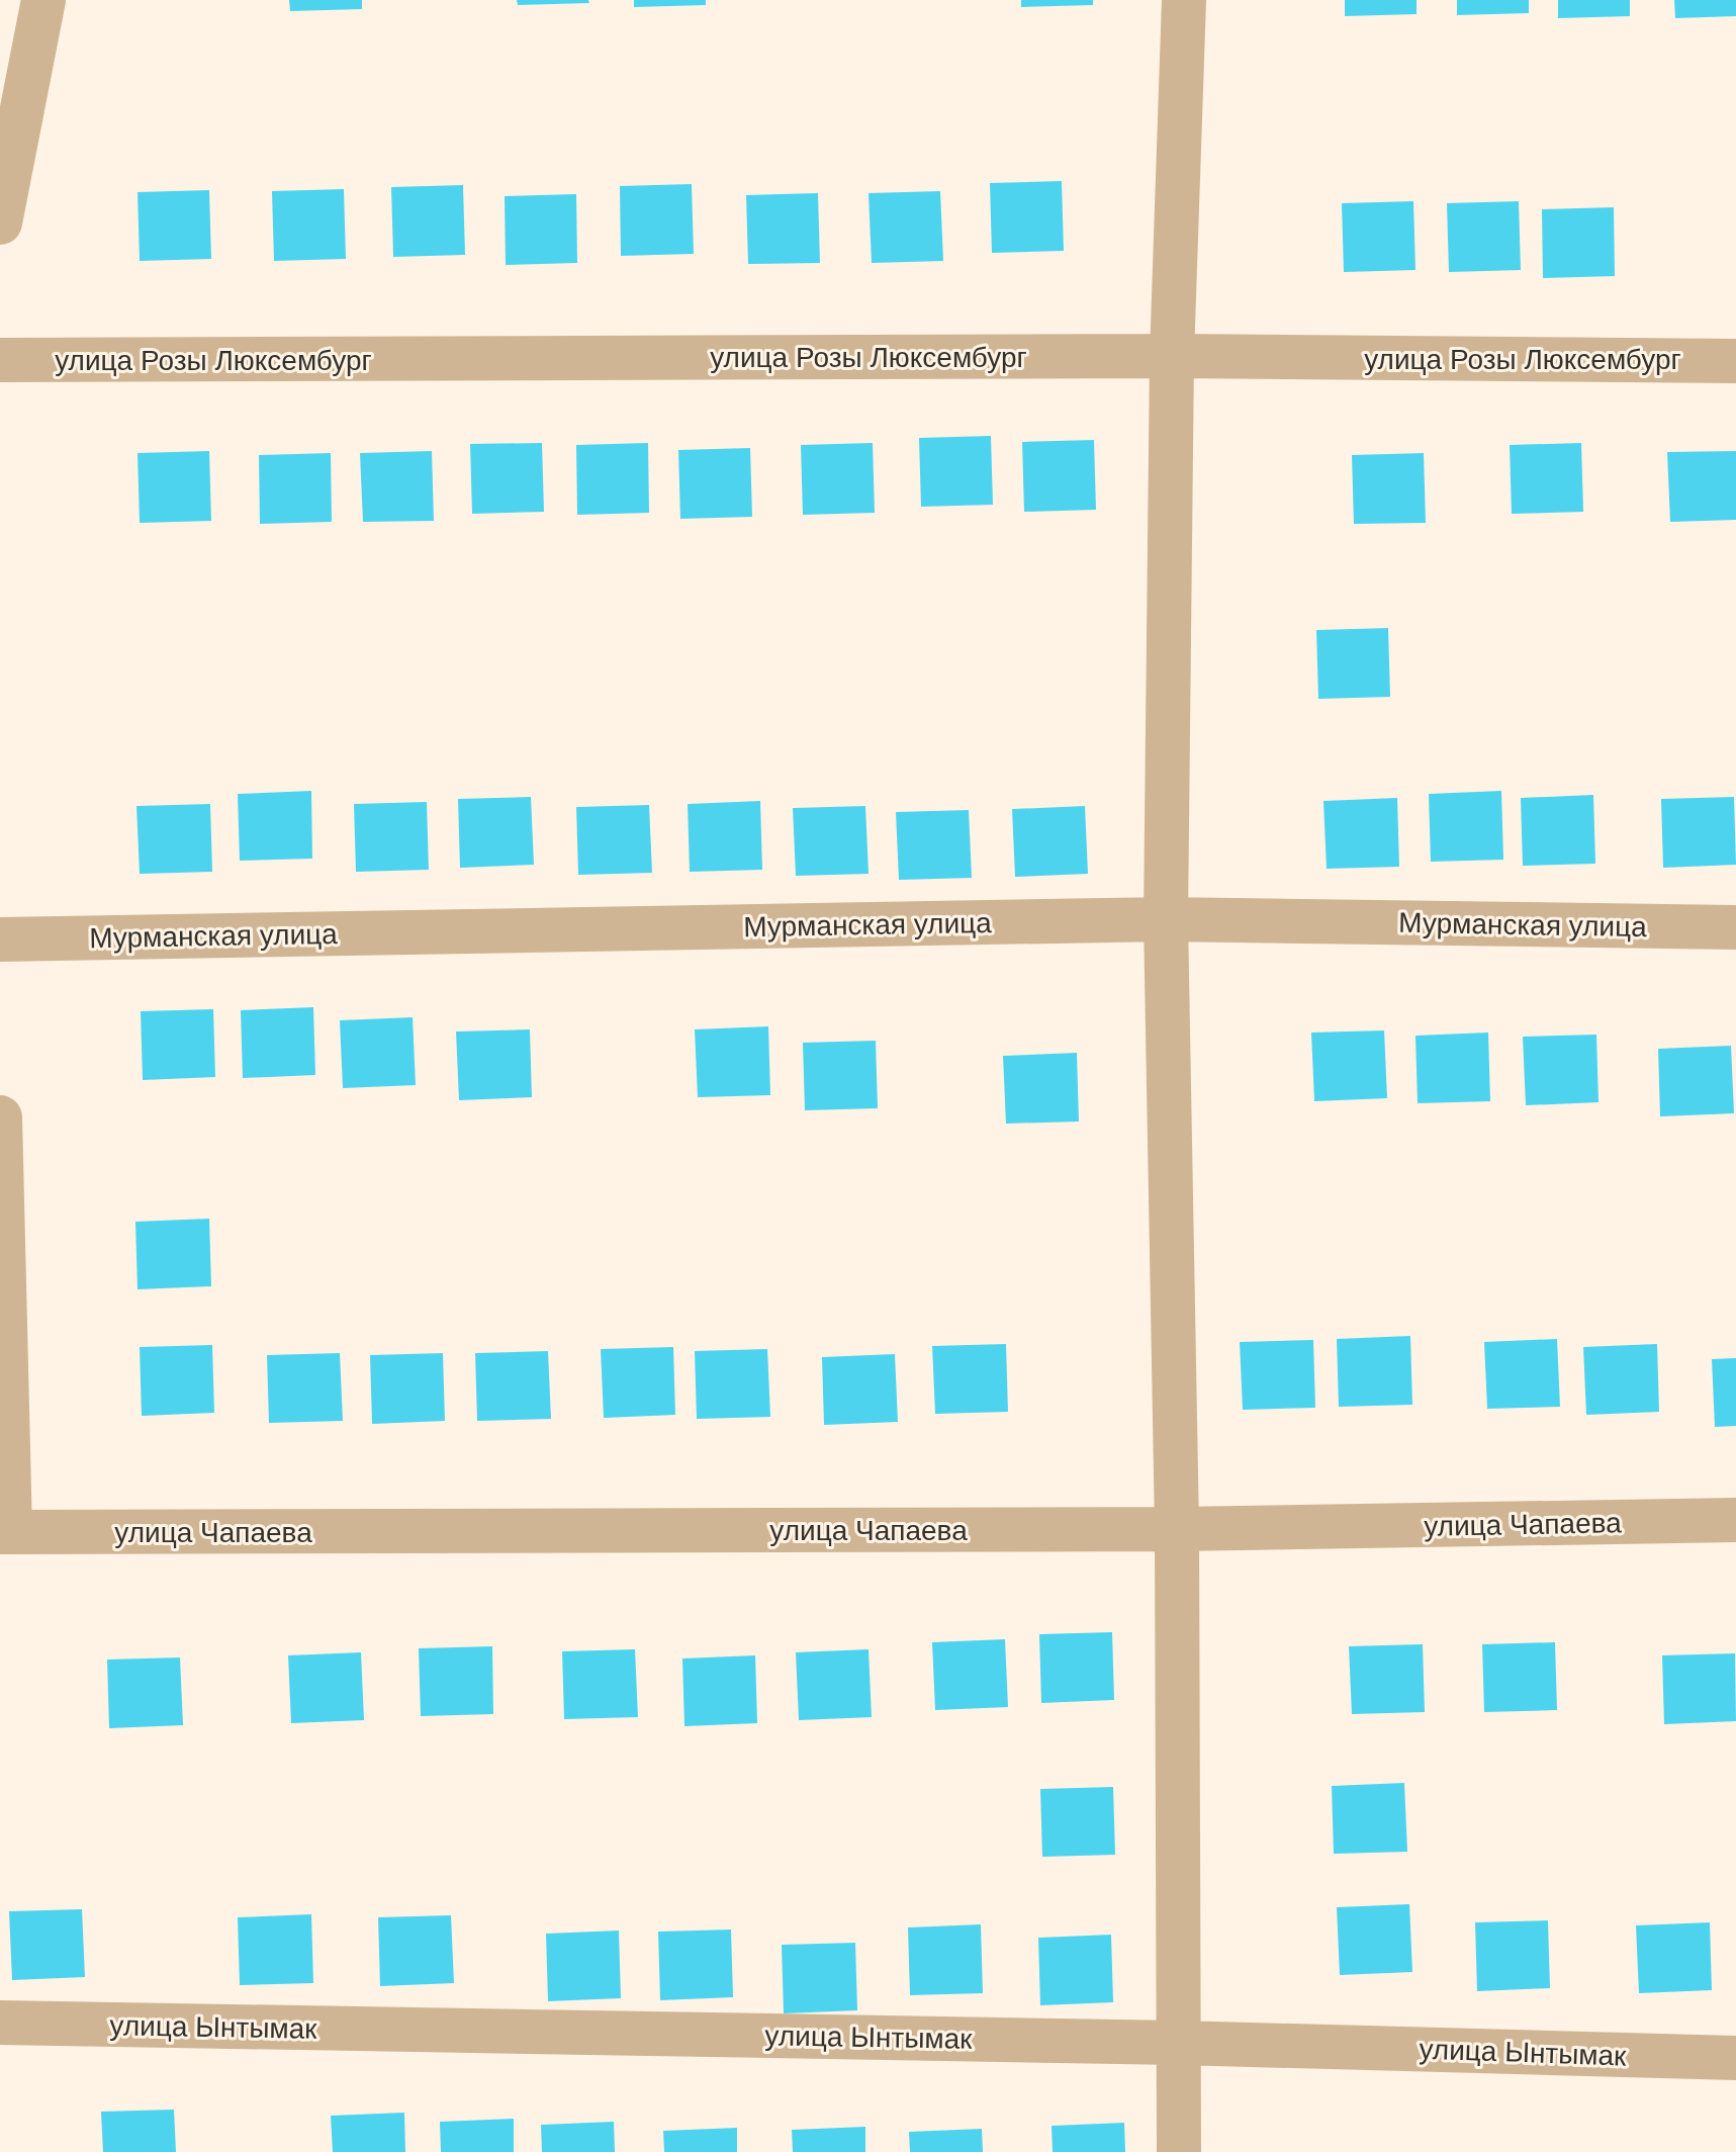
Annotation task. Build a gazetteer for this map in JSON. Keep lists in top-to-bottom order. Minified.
{"streets":{"street":["улица Розы Люксембург","Мурманская улица","улица Чапаева","улица Ынтымак"]}}
